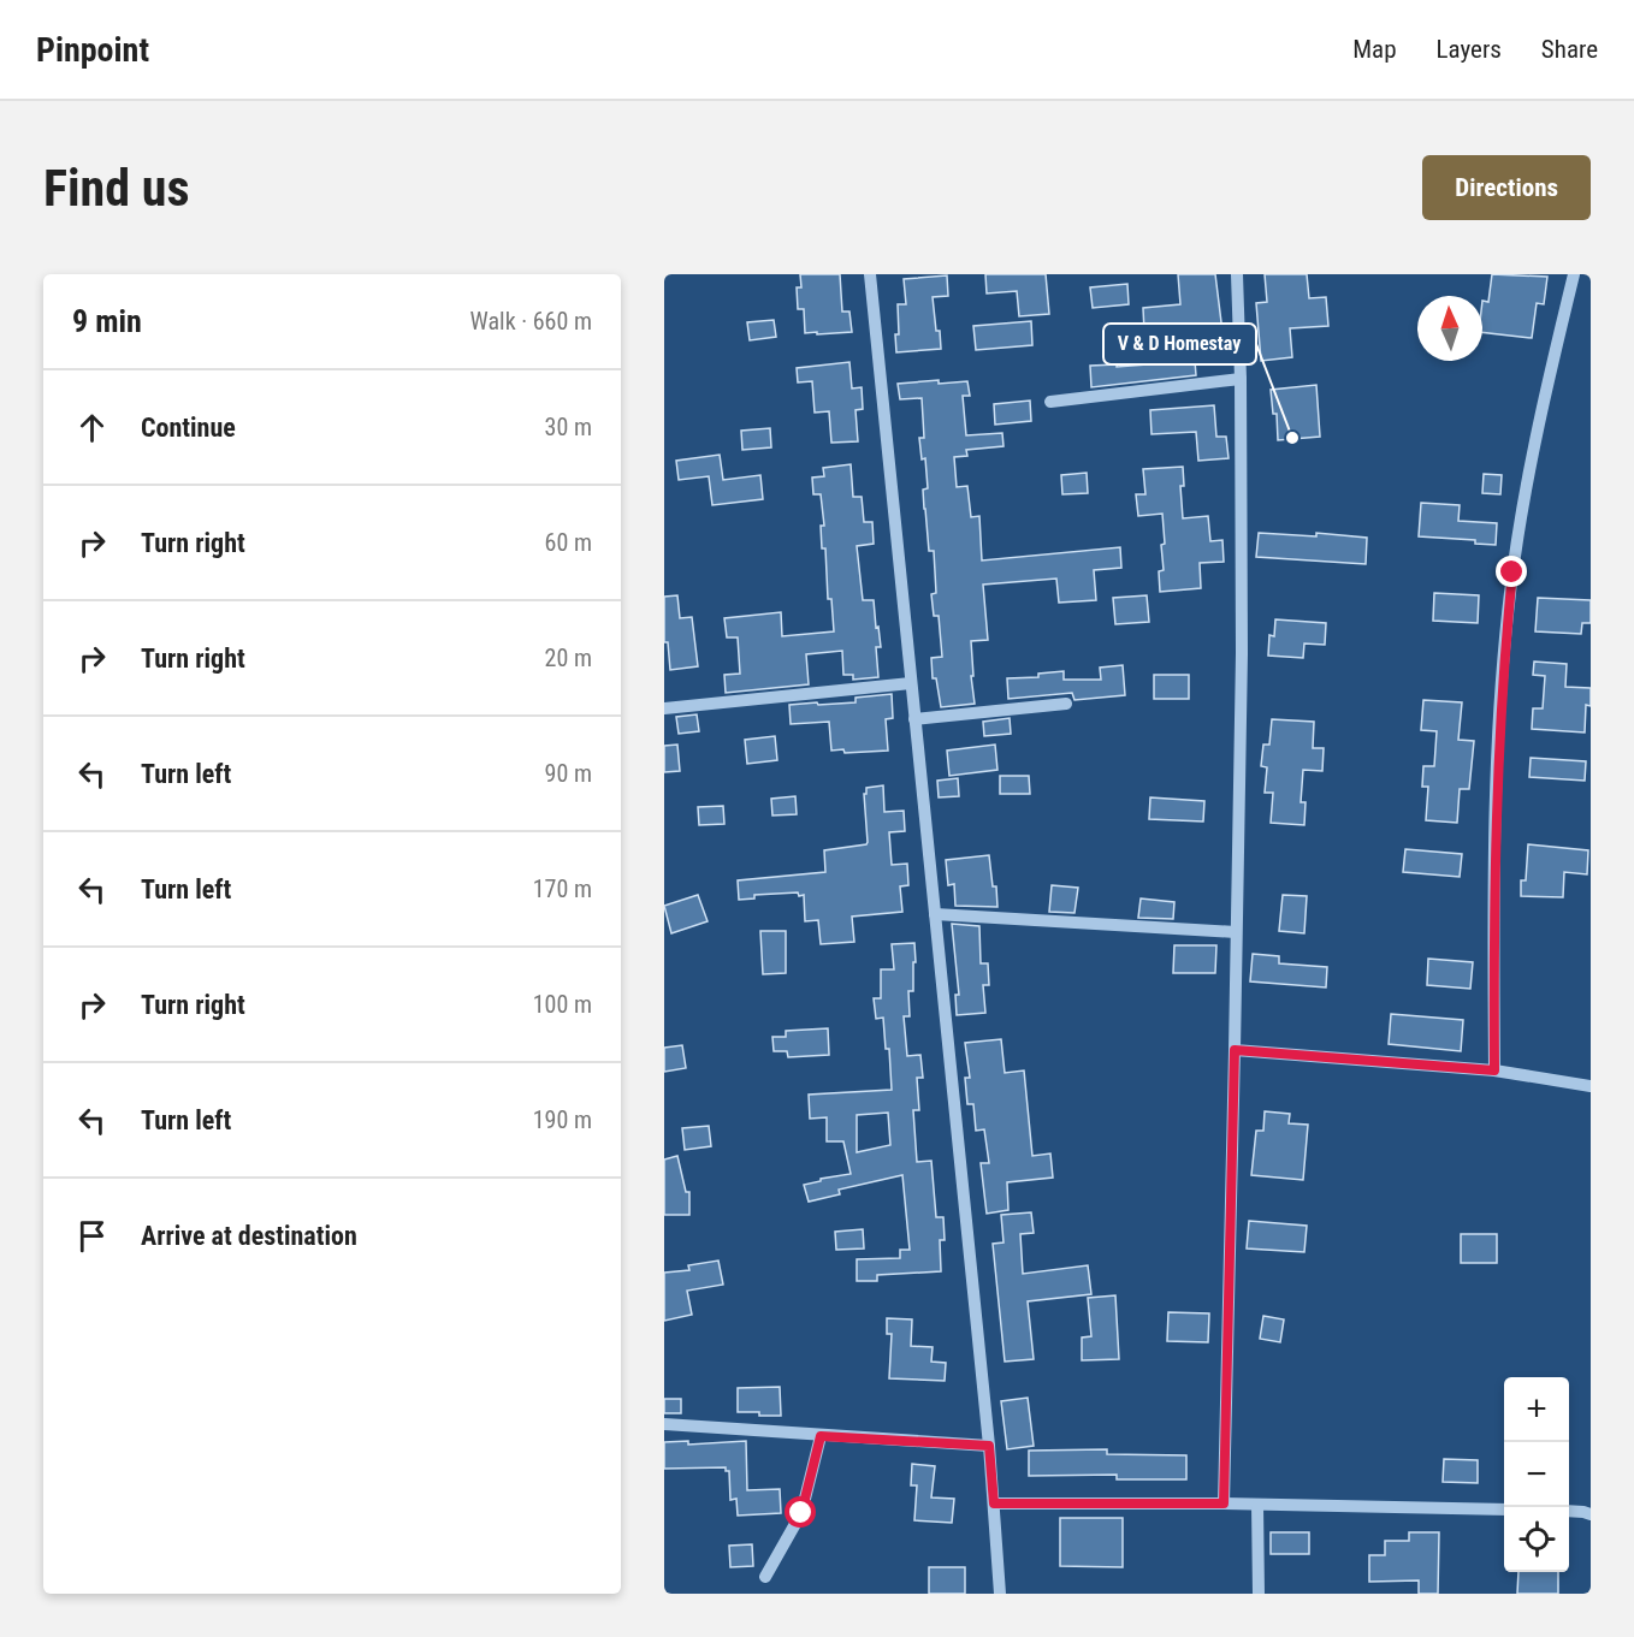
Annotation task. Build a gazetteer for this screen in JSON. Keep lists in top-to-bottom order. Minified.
{"places":["V & D Homestay"],"north":"top","page":{"header":"Pinpoint","nav":["Map","Layers","Share"],"buttons":"Directions","title":"Find us","heading":["9 min","Walk · 660 m"],"list":[["Continue","30 m"],["Turn right","60 m"],["Turn right","20 m"],["Turn left","90 m"],["Turn left","170 m"],["Turn right","100 m"],["Turn left","190 m"],"Arrive at destination"],"map_buttons":["+","−"]}}
